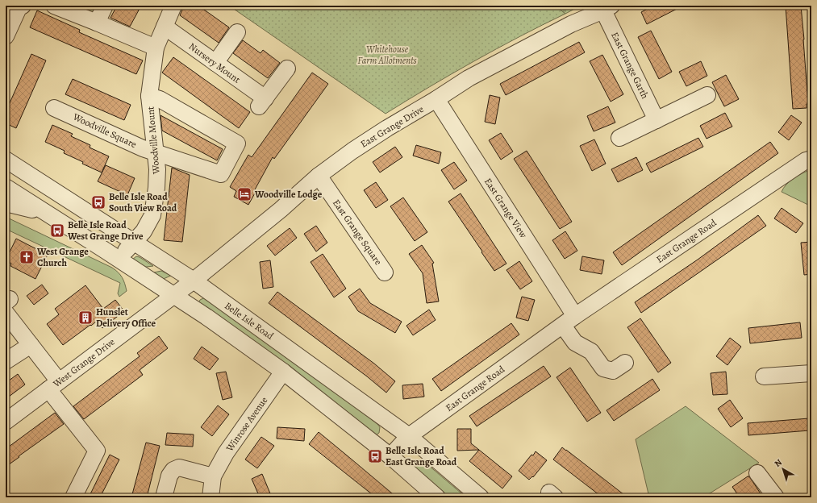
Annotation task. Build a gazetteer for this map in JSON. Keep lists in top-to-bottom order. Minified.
{"streets":{"street":["Nursery Mount","East Grange Garth","East Grange Drive","Woodville Square","Woodville Mount","East Grange View","East Grange Square","East Grange Road","Belle Isle Road","West Grange Drive","Winrose Avenue"]},"crossings":[["Nursery Mount","Woodville Mount"],["East Grange Garth","East Grange Drive"],["East Grange Drive","East Grange View"],["East Grange Drive","East Grange Square"],["East Grange Drive","Belle Isle Road"],["East Grange Drive","West Grange Drive"],["Woodville Square","Woodville Mount"],["Woodville Mount","Belle Isle Road"],["East Grange View","East Grange Road"],["East Grange Road","Belle Isle Road"],["Belle Isle Road","West Grange Drive"]],"parks":["Whitehouse Farm Allotments"],"places":{"hotel":["Woodville Lodge"],"bus stop":["Belle Isle Road South View Road","Belle Isle Road West Grange Drive","Belle Isle Road East Grange Road"],"church":["West Grange Church"],"building":["Hunslet Delivery Office"]},"north":"top left"}
